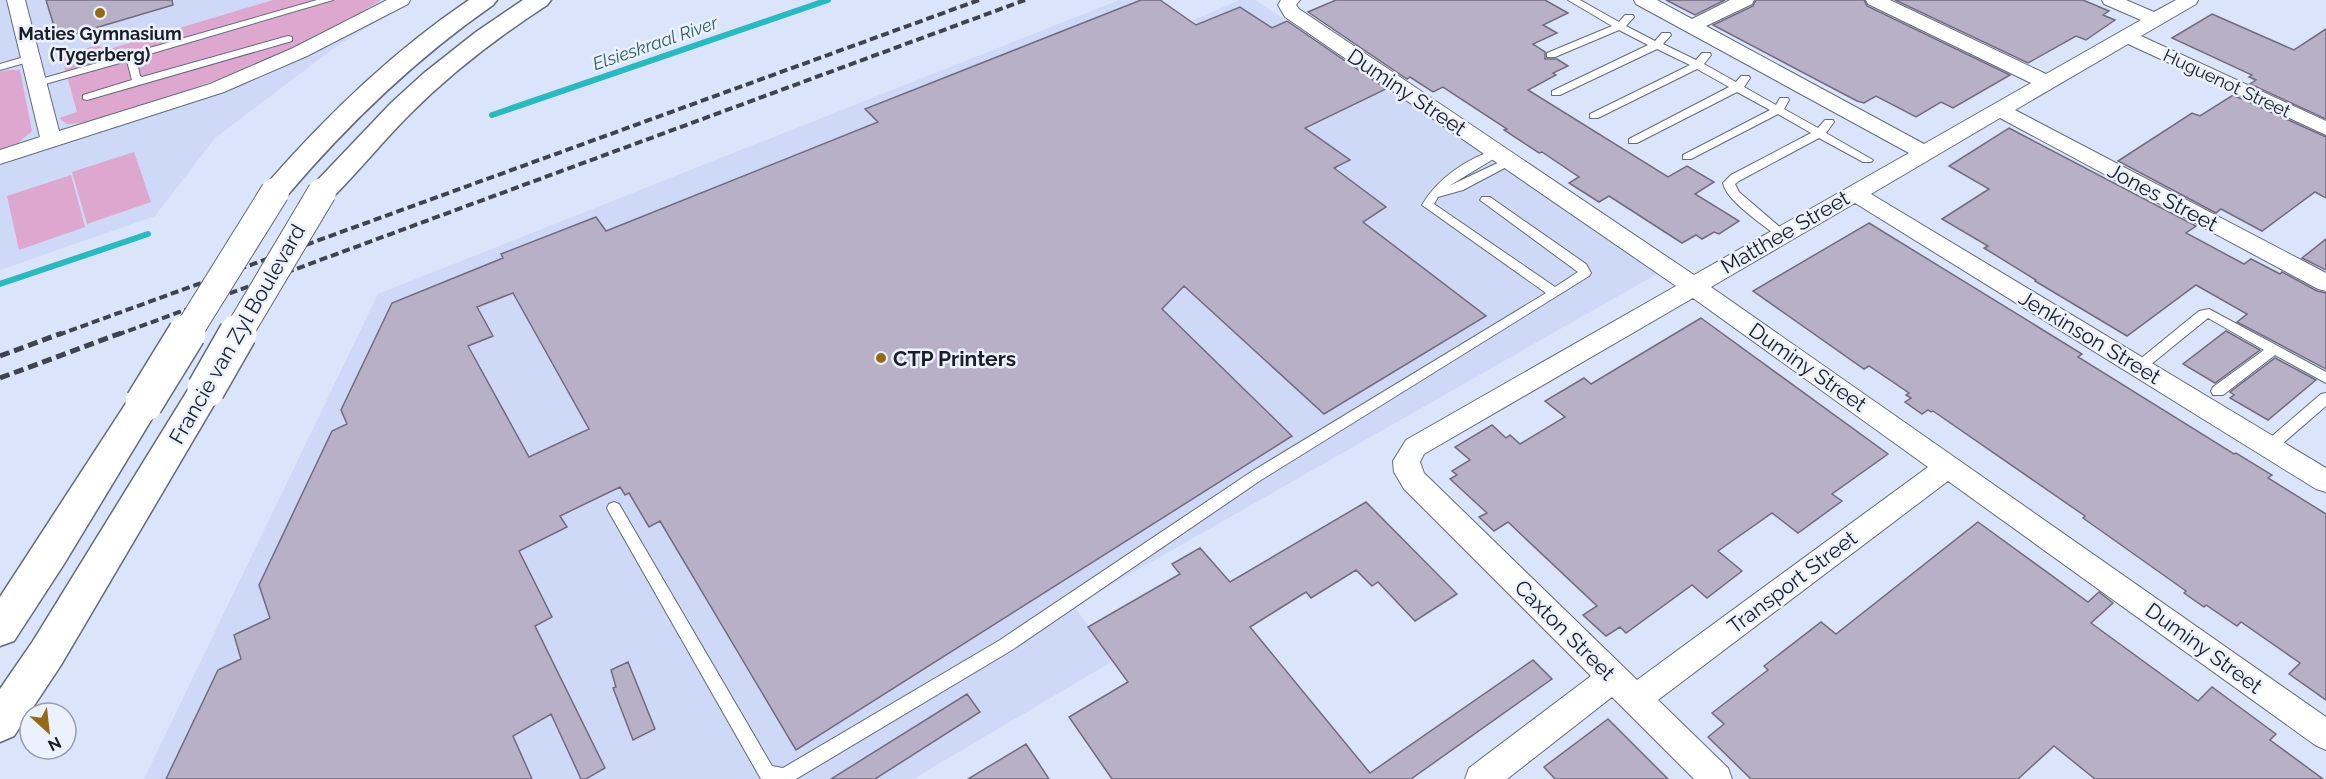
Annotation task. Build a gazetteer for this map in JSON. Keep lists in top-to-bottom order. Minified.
{"streets":{"main road":["Francie van Zyl Boulevard"],"street":["Huguenot Street","Duminy Street","Jones Street","Matthee Street","Jenkinson Street","Transport Street","Caxton Street"]},"crossings":[["Huguenot Street","Matthee Street"],["Duminy Street","Matthee Street"],["Duminy Street","Transport Street"],["Jones Street","Matthee Street"],["Matthee Street","Jenkinson Street"],["Matthee Street","Caxton Street"],["Transport Street","Caxton Street"]],"water":["Elsieskraal River"],"places":["Maties Gymnasium (Tygerberg)","CTP Printers"],"north":"bottom right"}
